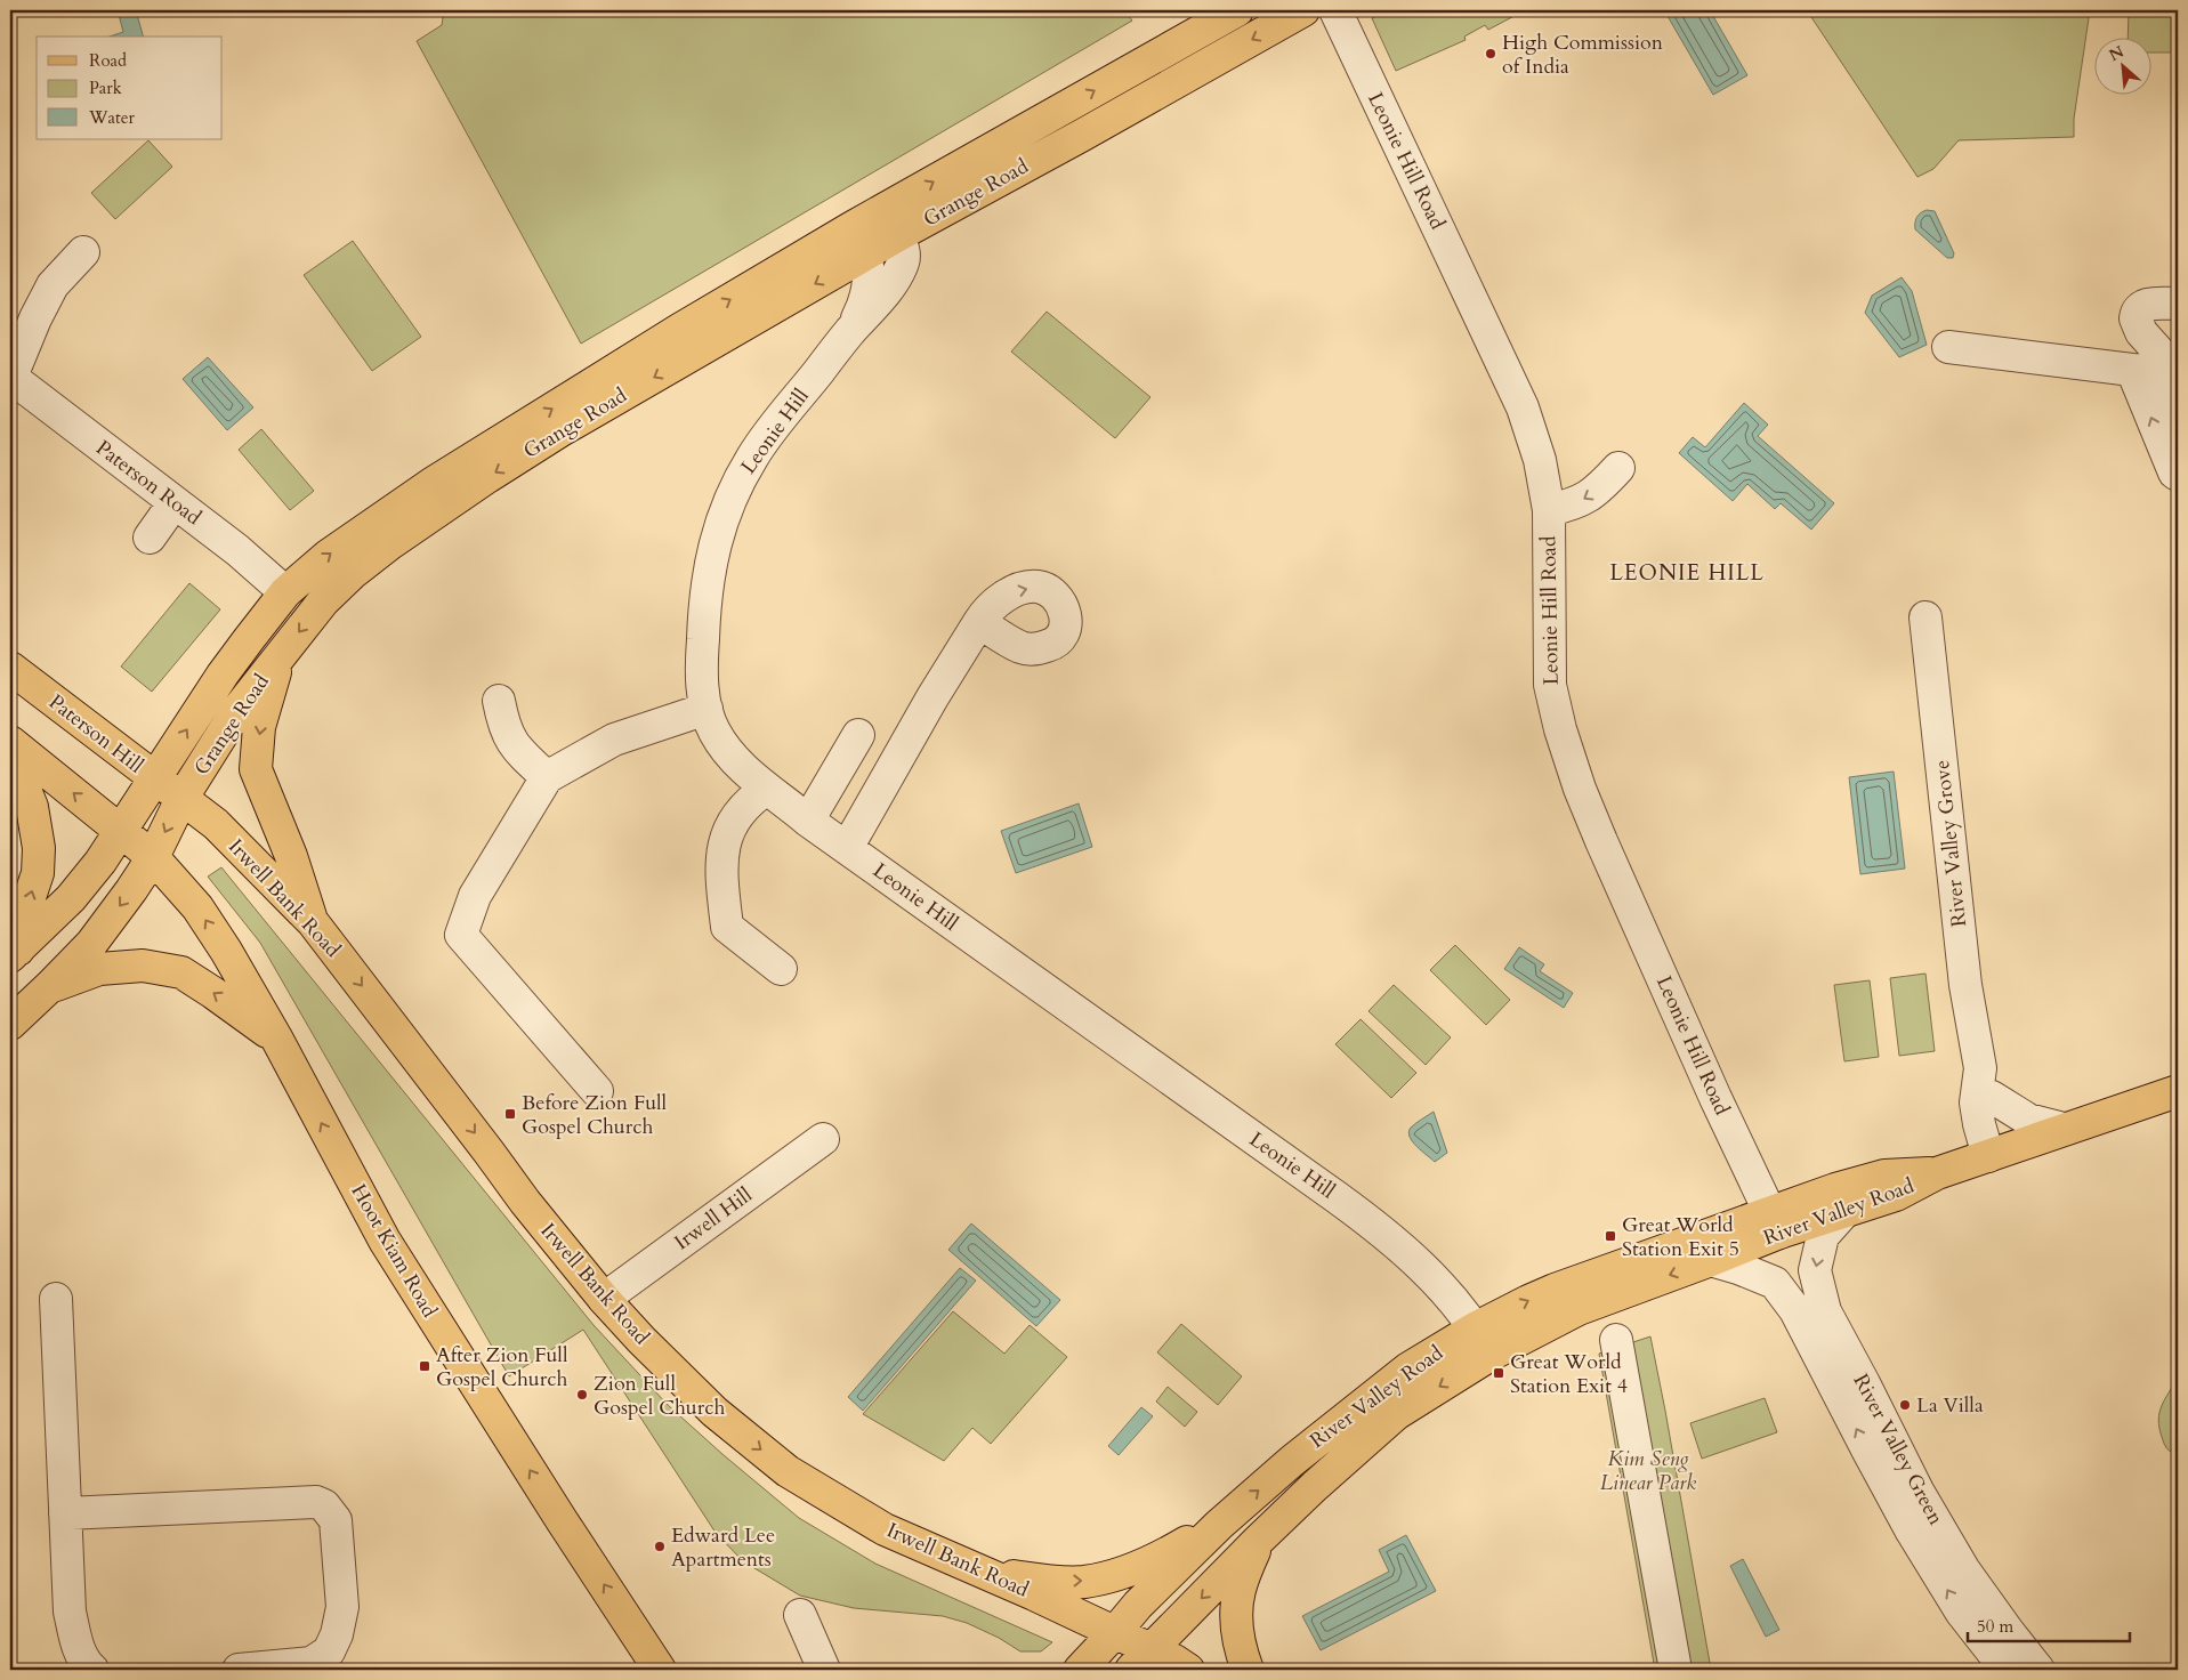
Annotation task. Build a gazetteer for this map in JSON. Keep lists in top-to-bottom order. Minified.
{"streets":{"main road":["Grange Road","Paterson Hill","Irwell Bank Road","River Valley Road","Hoot Kiam Road"],"street":["Leonie Hill Road","Leonie Hill","Paterson Road","River Valley Grove","Irwell Hill","River Valley Green"]},"crossings":[["Leonie Hill Road","River Valley Road"],["Grange Road","Leonie Hill"],["Grange Road","Paterson Road"],["Grange Road","Paterson Hill"],["Grange Road","Irwell Bank Road"],["Grange Road","Hoot Kiam Road"],["Leonie Hill","River Valley Road"],["Paterson Hill","Irwell Bank Road"],["River Valley Grove","River Valley Road"],["Irwell Bank Road","River Valley Road"],["Irwell Bank Road","Irwell Hill"],["River Valley Road","River Valley Green"]],"one_way":["Irwell Bank Road","Hoot Kiam Road"],"districts":["LEONIE HILL"],"parks":["Kim Seng Linear Park"],"places":{"other":["High Commission of India","Zion Full Gospel Church","La Villa","Edward Lee Apartments"],"transit":["Before Zion Full Gospel Church","Great World Station Exit 5","After Zion Full Gospel Church","Great World Station Exit 4"]},"legend":["Road","Park","Water"],"scale_bar":"50 m","north":"top left"}
